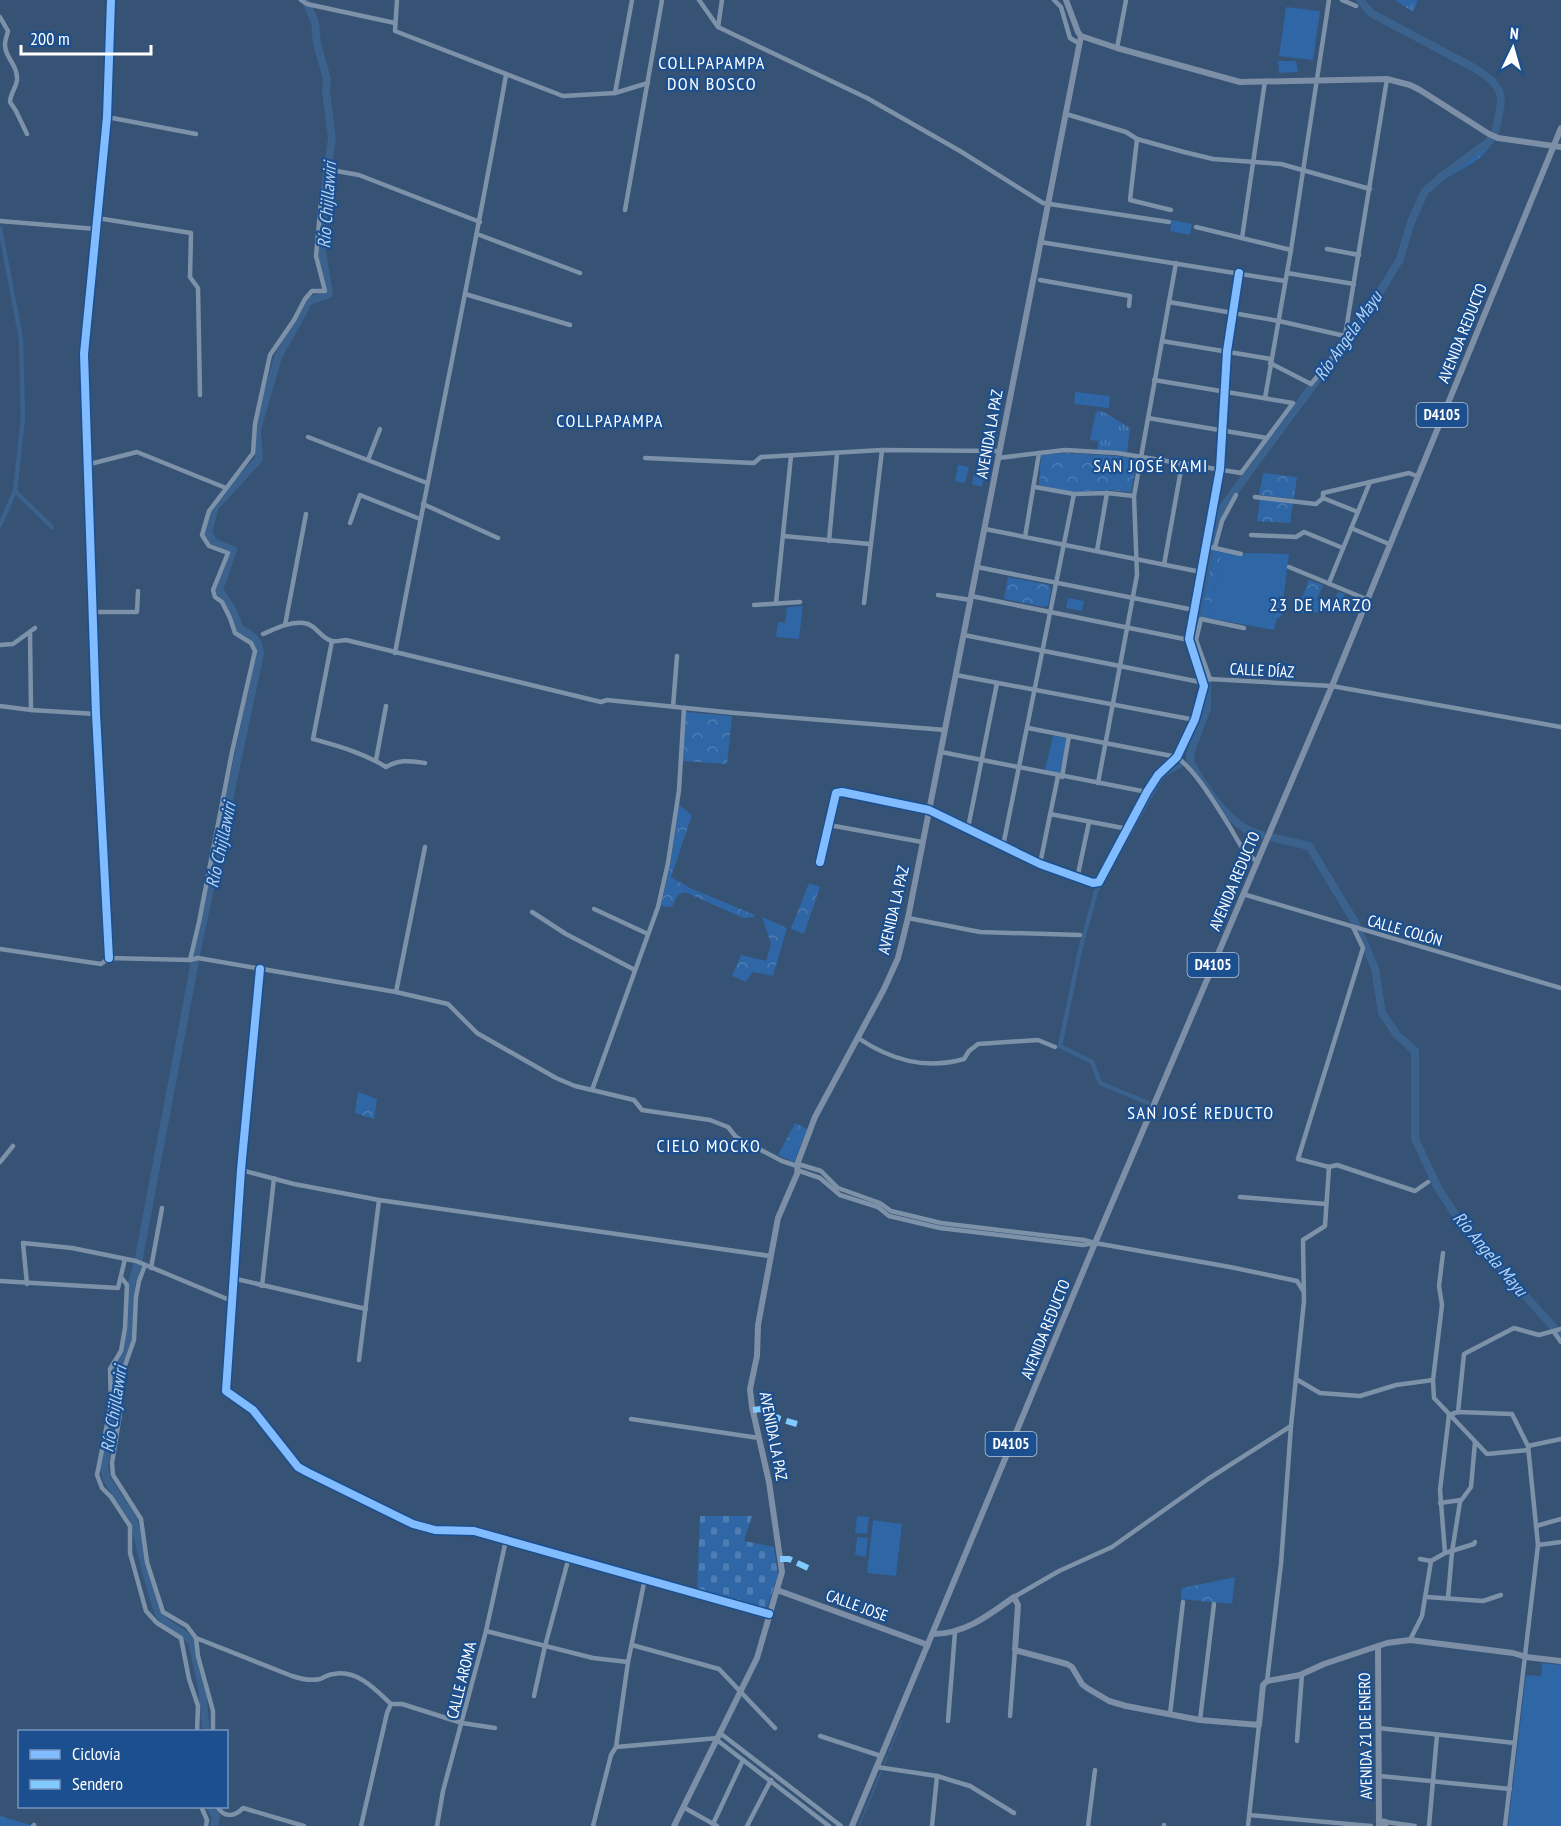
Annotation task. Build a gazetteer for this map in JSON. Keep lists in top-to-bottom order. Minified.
{"streets":{"main road":["AVENIDA REDUCTO","D4105","AVENIDA LA PAZ","CALLE JOSE","AVENIDA 21 DE ENERO"],"street":["CALLE DÍAZ","CALLE COLÓN","CALLE AROMA"]},"crossings":[["AVENIDA REDUCTO","D4105"],["AVENIDA REDUCTO","CALLE DÍAZ"],["AVENIDA REDUCTO","CALLE COLÓN"],["AVENIDA REDUCTO","CALLE JOSE"],["AVENIDA LA PAZ","CALLE DÍAZ"],["AVENIDA LA PAZ","CALLE JOSE"]],"districts":["COLLPAPAMPA DON BOSCO","COLLPAPAMPA","SAN JOSÉ KAMI","23 DE MARZO","SAN JOSÉ REDUCTO","CIELO MOCKO"],"water":["Río Chijllawiri","Río Angela Mayu"],"legend":["Ciclovía","Sendero"],"scale_bar":"200 m","north":"top"}
